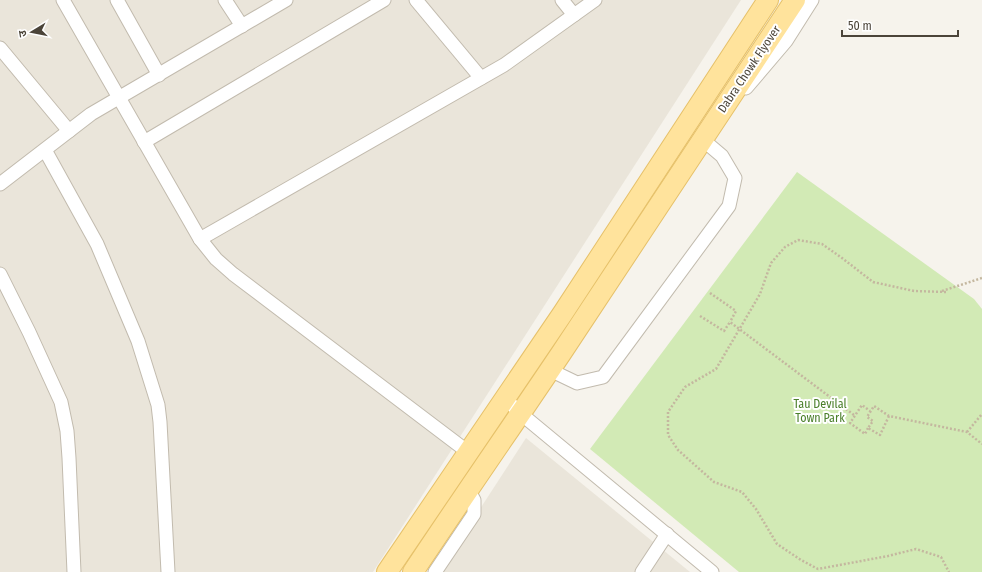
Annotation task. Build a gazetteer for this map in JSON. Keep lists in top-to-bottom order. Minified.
{"streets":{"main road":["Dabra Chowk Flyover"]},"parks":["Tau Devilal Town Park"],"scale_bar":"50 m","north":"left"}
